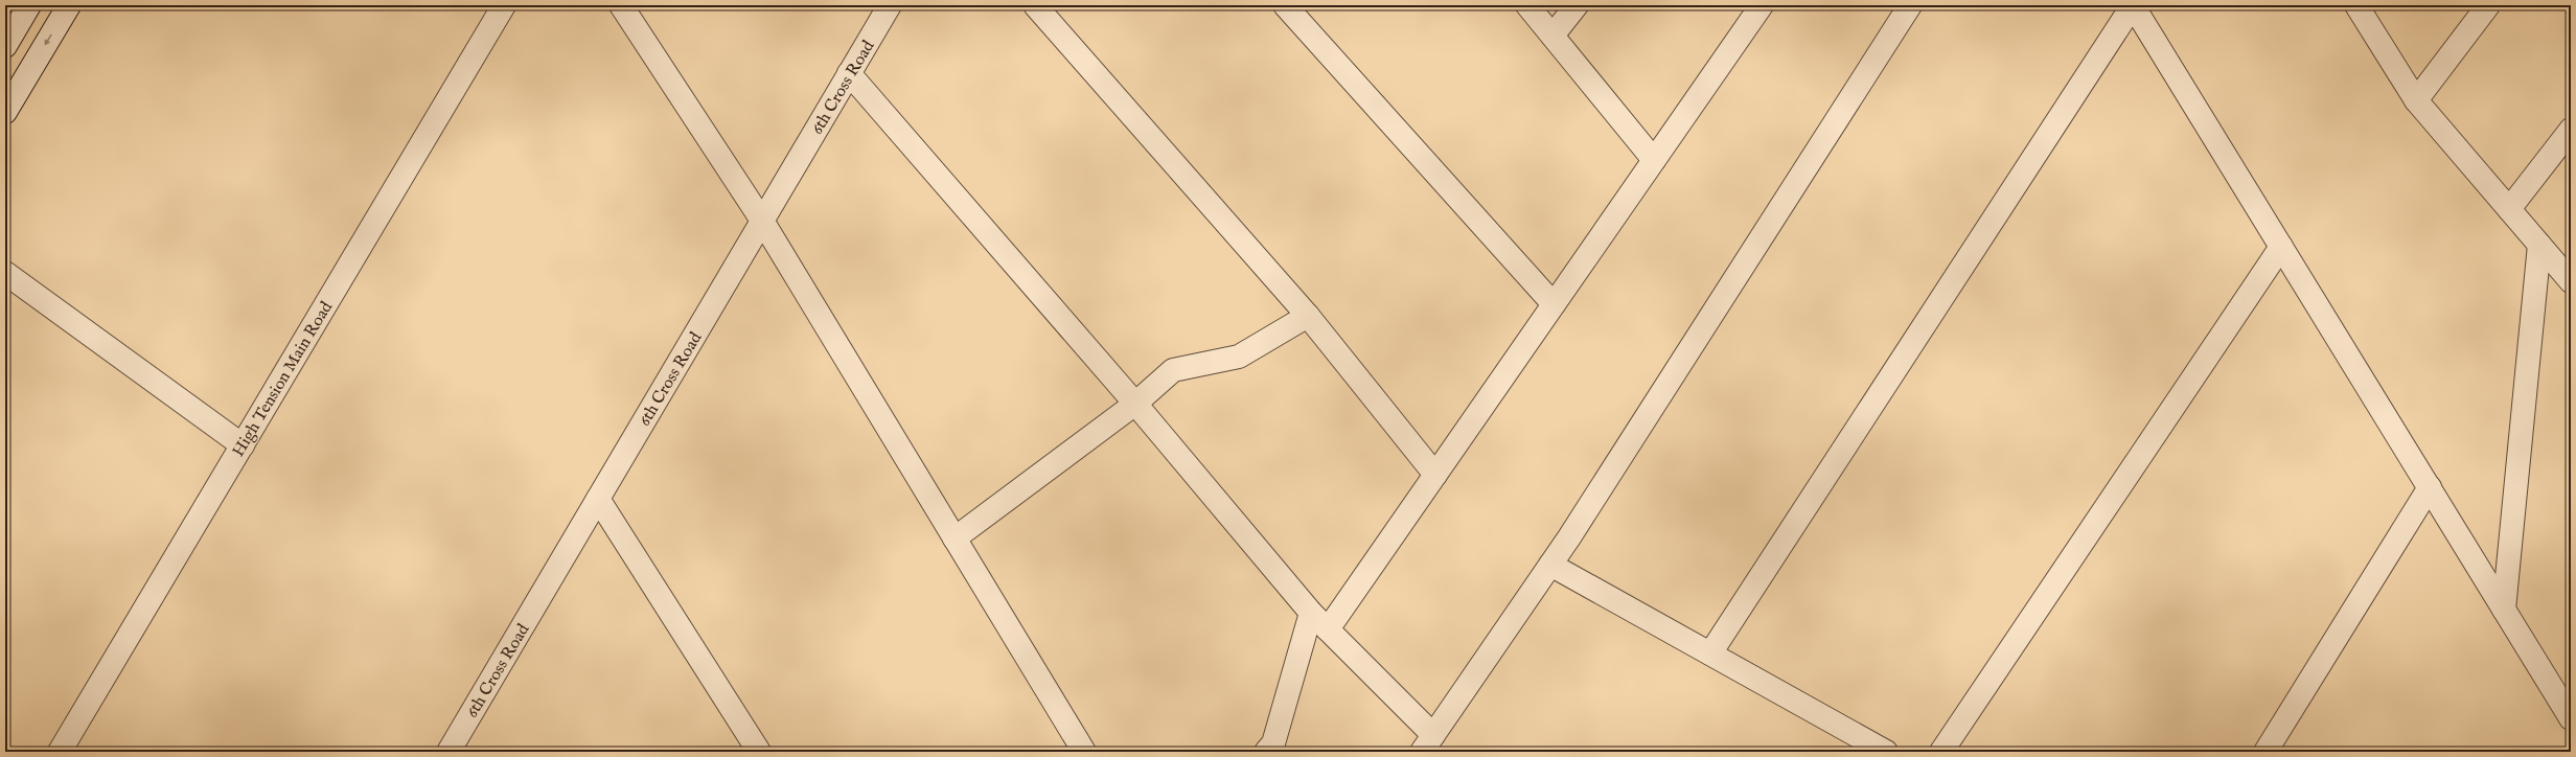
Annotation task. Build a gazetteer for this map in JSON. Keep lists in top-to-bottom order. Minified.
{"streets":{"street":["6th Cross Road","High Tension Main Road"]}}
